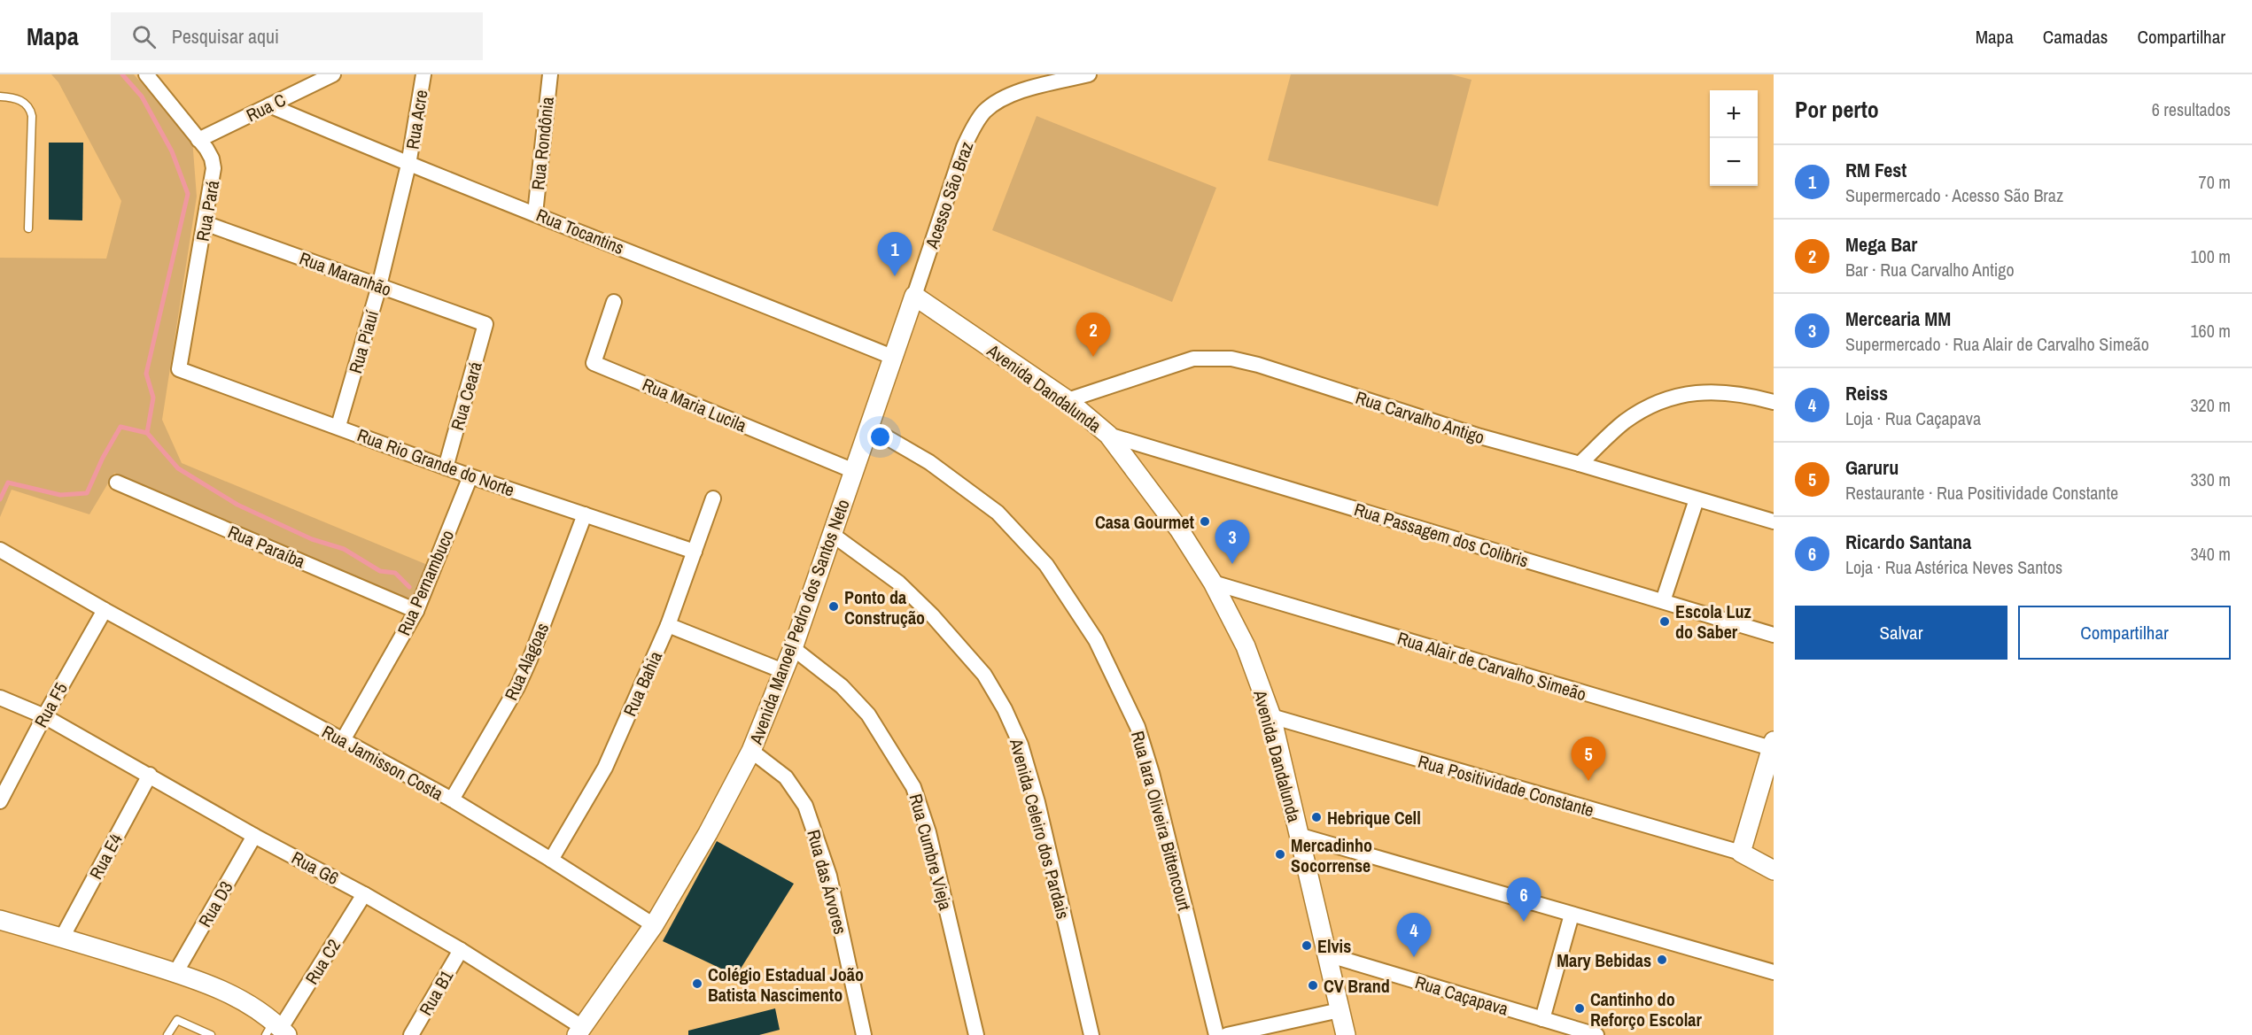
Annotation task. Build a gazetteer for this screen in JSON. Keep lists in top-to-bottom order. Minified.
{"streets":{"street":["Rua C","Rua Acre","Rua Rondônia","Acesso São Braz","Rua Pará","Rua Tocantins","Rua Maranhão","Rua Piauí","Avenida Dandalunda","Rua Ceará","Rua Maria Lucila","Rua Carvalho Antigo","Rua Rio Grande do Norte","Rua Passagem dos Colibris","Rua Paraíba","Rua Pernambuco","Avenida Manoel Pedro dos Santos Neto","Rua Alagoas","Rua Alair de Carvalho Simeão","Rua Bahia","Rua F5","Rua Jamisson Costa","Rua Positividade Constante","Rua Iara Oliveira Bittencourt","Avenida Celeiro dos Pardais","Rua Cumbre Vieja","Rua E4","Rua G6","Rua das Árvores","Rua D3","Rua C2","Rua B1","Rua Caçapava"]},"crossings":[["Rua C","Rua Pará"],["Rua C","Rua Tocantins"],["Rua Acre","Rua Tocantins"],["Rua Acre","Rua Piauí"],["Rua Rondônia","Rua Tocantins"],["Acesso São Braz","Avenida Dandalunda"],["Acesso São Braz","Avenida Manoel Pedro dos Santos Neto"],["Rua Pará","Rua Maranhão"],["Rua Pará","Rua Rio Grande do Norte"],["Rua Tocantins","Rua Piauí"],["Rua Tocantins","Avenida Manoel Pedro dos Santos Neto"],["Rua Maranhão","Rua Piauí"],["Rua Maranhão","Rua Ceará"],["Rua Piauí","Rua Rio Grande do Norte"],["Avenida Dandalunda","Rua Carvalho Antigo"],["Avenida Dandalunda","Rua Passagem dos Colibris"],["Avenida Dandalunda","Avenida Manoel Pedro dos Santos Neto"],["Avenida Dandalunda","Rua Alair de Carvalho Simeão"],["Avenida Dandalunda","Rua Positividade Constante"],["Avenida Dandalunda","Rua Caçapava"],["Rua Ceará","Rua Rio Grande do Norte"],["Rua Maria Lucila","Avenida Manoel Pedro dos Santos Neto"],["Rua Rio Grande do Norte","Rua Pernambuco"],["Rua Rio Grande do Norte","Rua Alagoas"],["Rua Rio Grande do Norte","Rua Bahia"],["Rua Paraíba","Rua Pernambuco"],["Rua Pernambuco","Rua Jamisson Costa"],["Avenida Manoel Pedro dos Santos Neto","Rua Jamisson Costa"],["Avenida Manoel Pedro dos Santos Neto","Rua Iara Oliveira Bittencourt"],["Avenida Manoel Pedro dos Santos Neto","Avenida Celeiro dos Pardais"],["Avenida Manoel Pedro dos Santos Neto","Rua Cumbre Vieja"],["Avenida Manoel Pedro dos Santos Neto","Rua G6"],["Avenida Manoel Pedro dos Santos Neto","Rua das Árvores"],["Rua Alagoas","Rua Jamisson Costa"],["Rua Bahia","Rua Jamisson Costa"],["Rua F5","Rua Jamisson Costa"],["Rua F5","Rua G6"],["Rua E4","Rua G6"],["Rua G6","Rua D3"],["Rua G6","Rua C2"],["Rua G6","Rua B1"]],"places":["Casa Gourmet","Ponto da Construção","Escola Luz do Saber","Hebrique Cell","Mercadinho Socorrense","Elvis","Mary Bebidas","Colégio Estadual João Batista Nascimento","CV Brand","Cantinho do Reforço Escolar"],"page":{"header":"Mapa","search":"Pesquisar aqui","nav":["Mapa","Camadas","Compartilhar"],"heading":["Por perto","6 resultados"],"map_buttons":["+","−"],"list":[{"mark":"1","name":"RM Fest","note":"Supermercado · Acesso São Braz","value":"70 m"},{"mark":"2","name":"Mega Bar","note":"Bar · Rua Carvalho Antigo","value":"100 m"},{"mark":"3","name":"Mercearia MM","note":"Supermercado · Rua Alair de Carvalho Simeão","value":"160 m"},{"mark":"4","name":"Reiss","note":"Loja · Rua Caçapava","value":"320 m"},{"mark":"5","name":"Garuru","note":"Restaurante · Rua Positividade Constante","value":"330 m"},{"mark":"6","name":"Ricardo Santana","note":"Loja · Rua Astérica Neves Santos","value":"340 m"}],"pins":["1","2","3","5","6","4"],"buttons":["Salvar","Compartilhar"]}}
